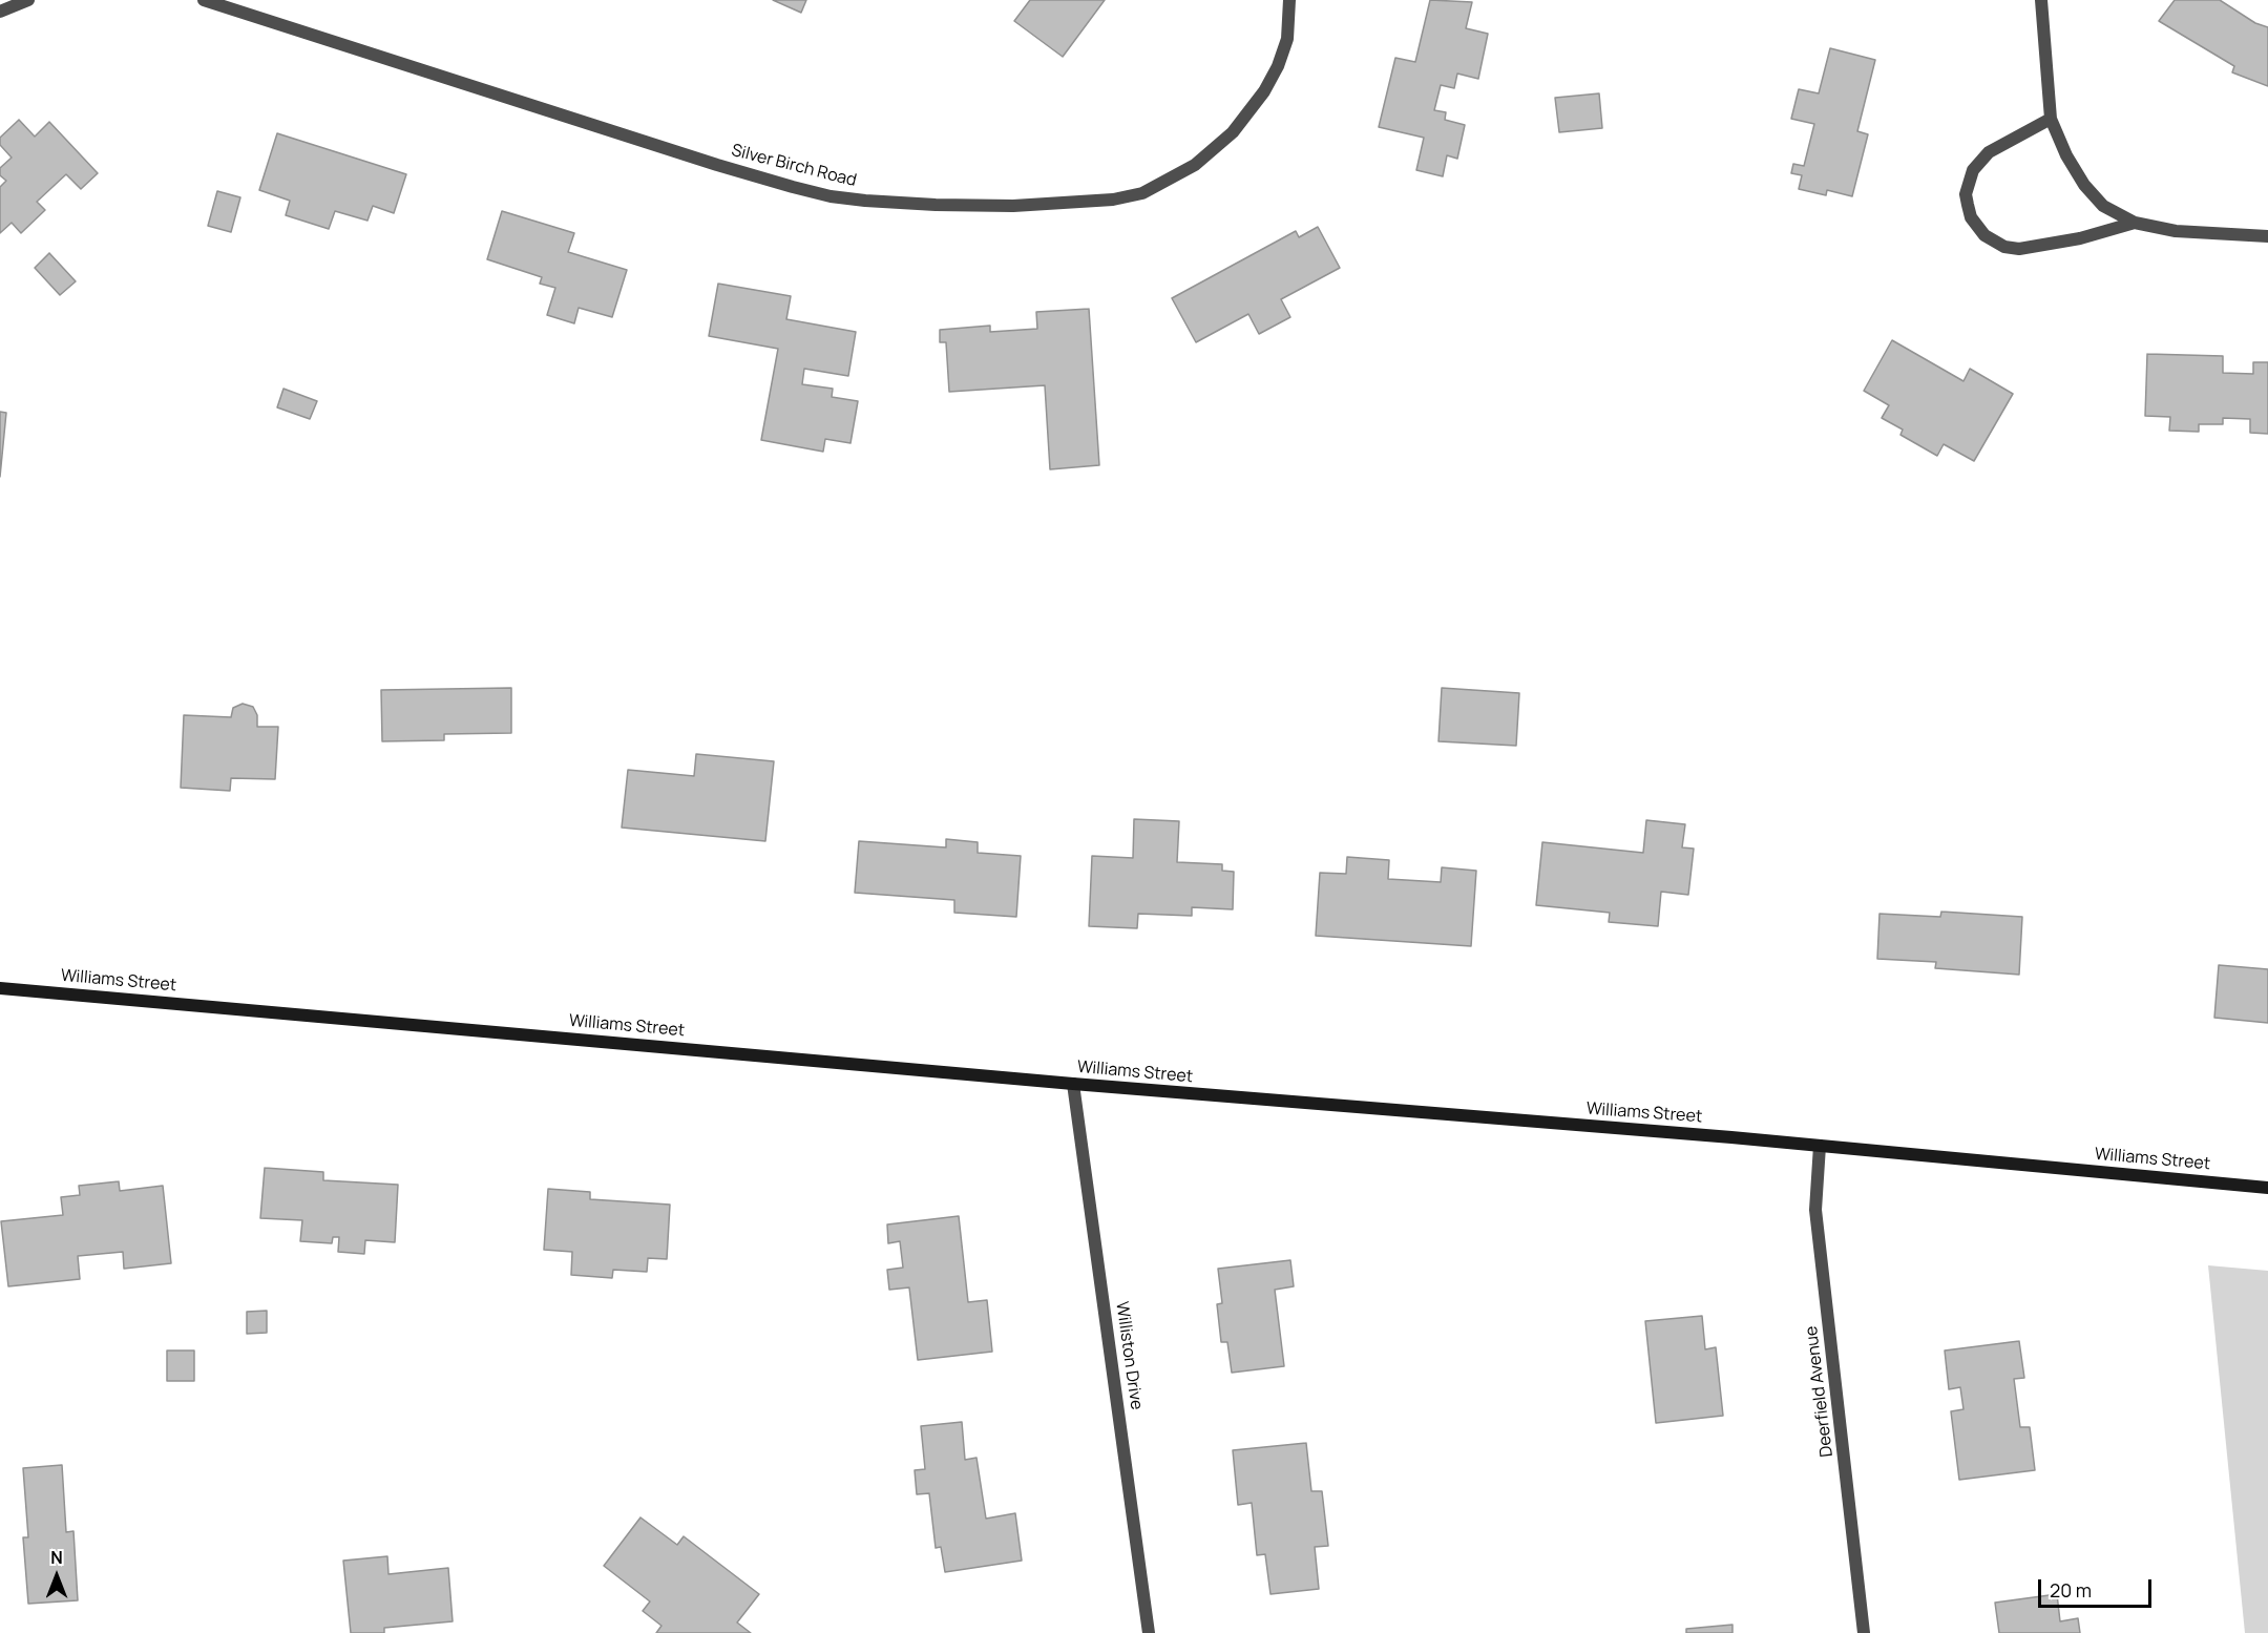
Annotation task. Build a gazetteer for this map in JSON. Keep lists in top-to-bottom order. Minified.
{"streets":{"main road":["Williams Street"],"street":["Silver Birch Road","Williston Drive","Deerfield Avenue"]},"crossings":[["Williams Street","Williston Drive"],["Williams Street","Deerfield Avenue"]],"scale_bar":"20 m","north":"top"}
